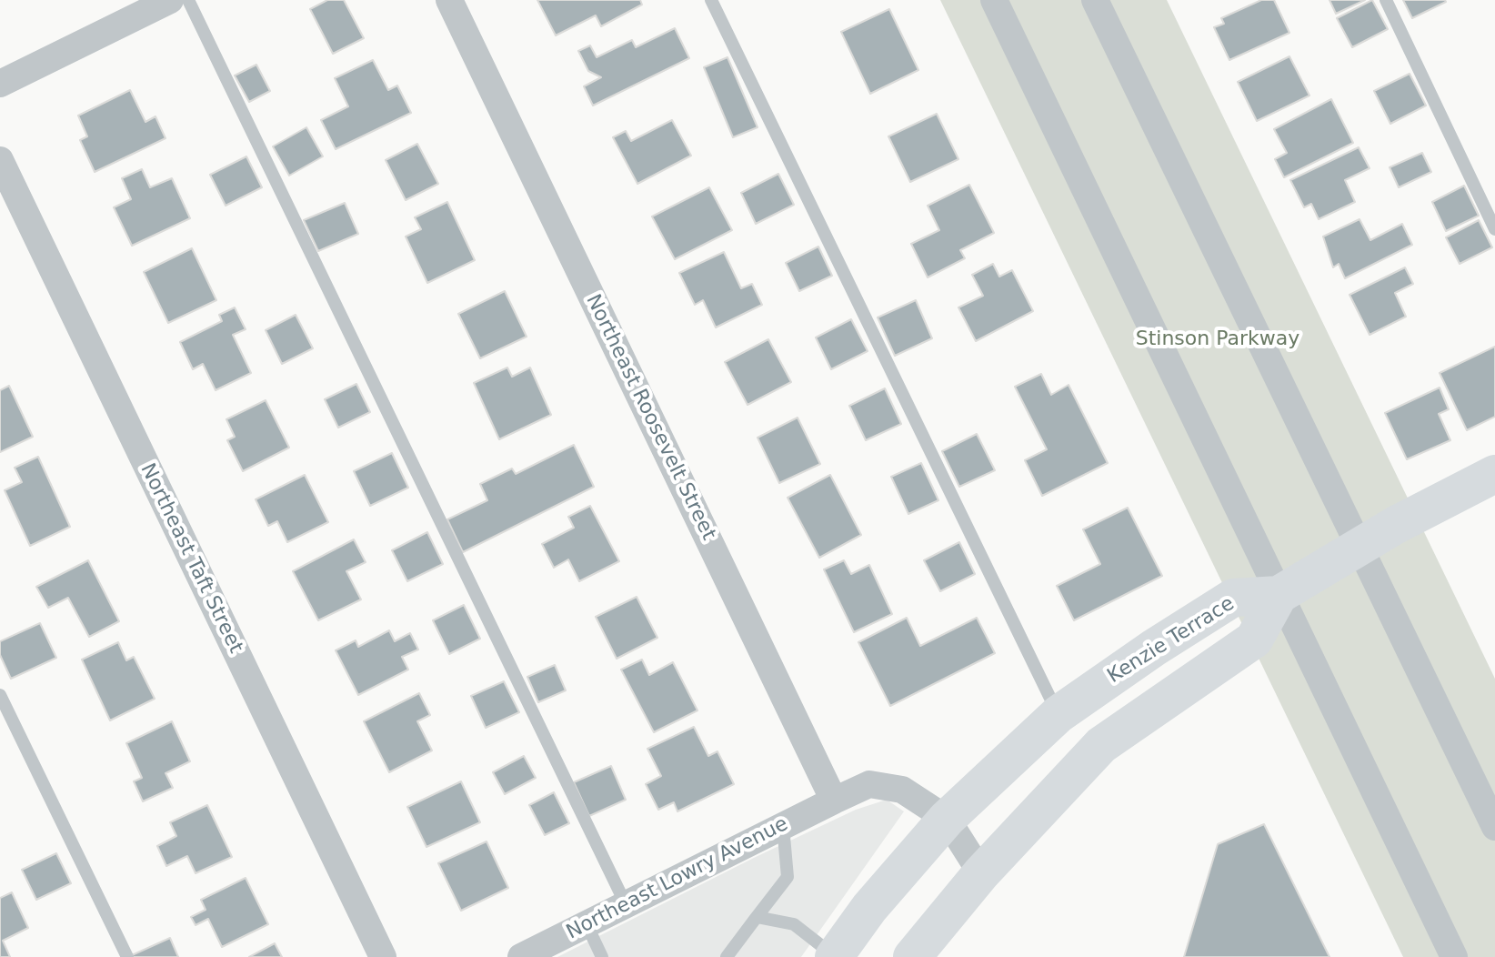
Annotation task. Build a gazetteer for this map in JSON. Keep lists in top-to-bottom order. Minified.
{"streets":{"main road":["Kenzie Terrace"],"street":["Northeast Roosevelt Street","Northeast Taft Street","Northeast Lowry Avenue"]},"crossings":[["Northeast Roosevelt Street","Northeast Lowry Avenue"]],"parks":["Stinson Parkway"]}
